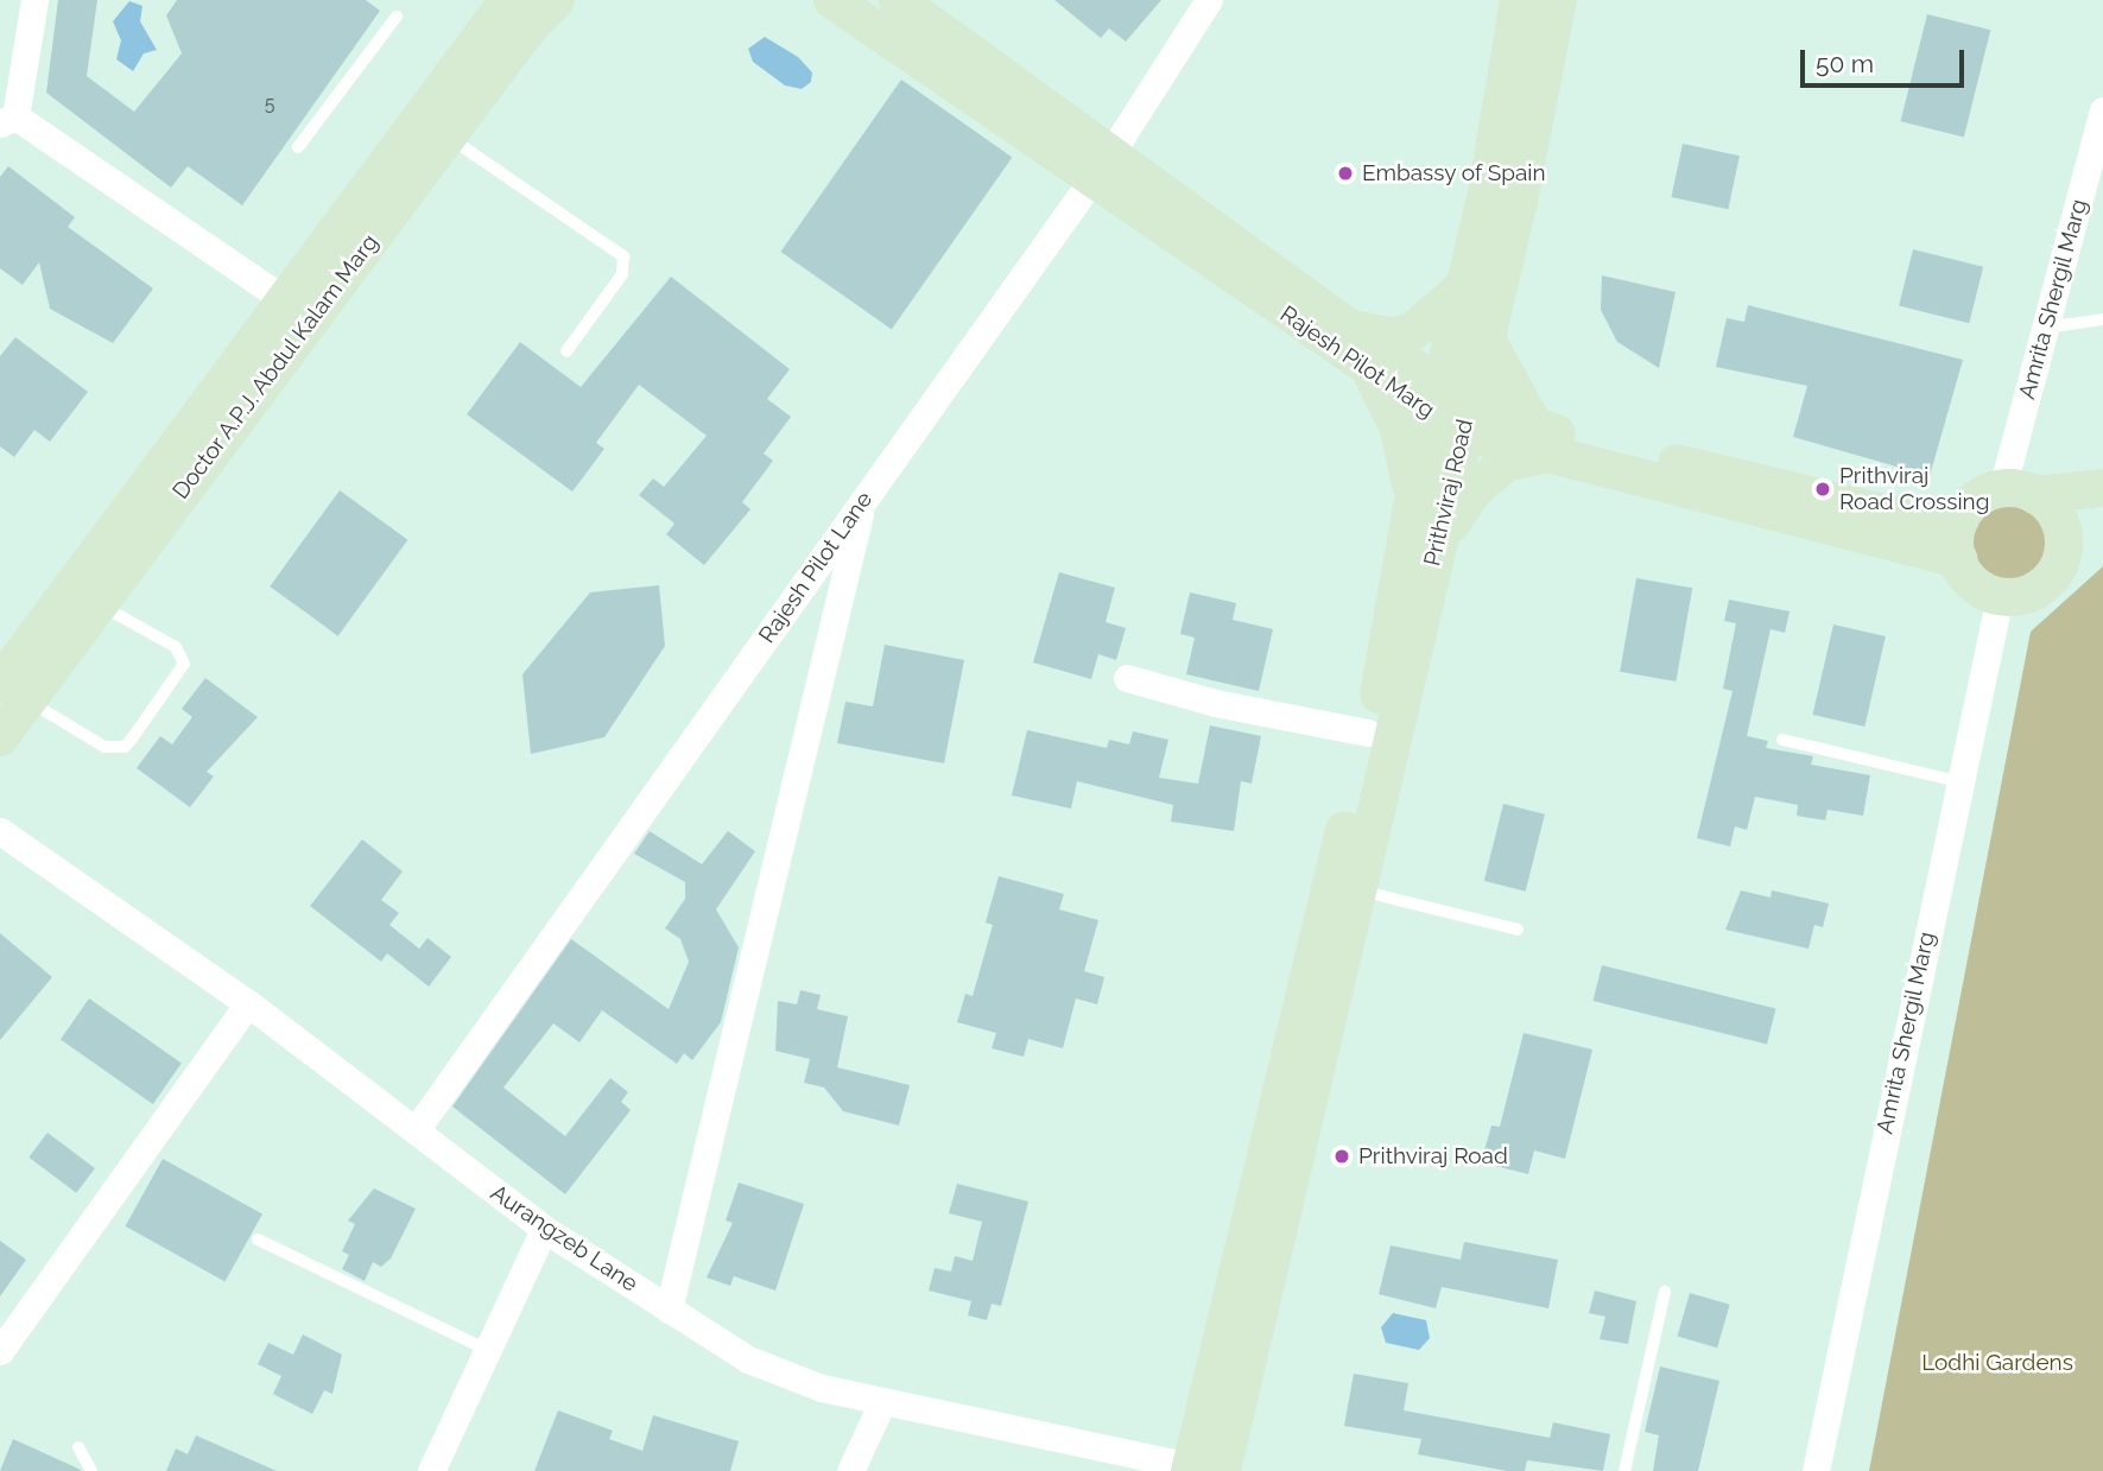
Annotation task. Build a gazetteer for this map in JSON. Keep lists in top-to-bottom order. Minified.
{"streets":{"main road":["Rajesh Pilot Marg","Doctor A.P.J. Abdul Kalam Marg","Prithviraj Road"],"street":["Amrita Shergil Marg","Rajesh Pilot Lane","Aurangzeb Lane"]},"crossings":[["Amrita Shergil Marg","Rajesh Pilot Marg"],["Rajesh Pilot Marg","Prithviraj Road"],["Rajesh Pilot Marg","Rajesh Pilot Lane"],["Prithviraj Road","Aurangzeb Lane"],["Rajesh Pilot Lane","Aurangzeb Lane"]],"parks":["Lodhi Gardens"],"places":["Embassy of Spain","Prithviraj Road Crossing","Prithviraj Road"],"house_numbers":["5"],"scale_bar":"50 m"}
